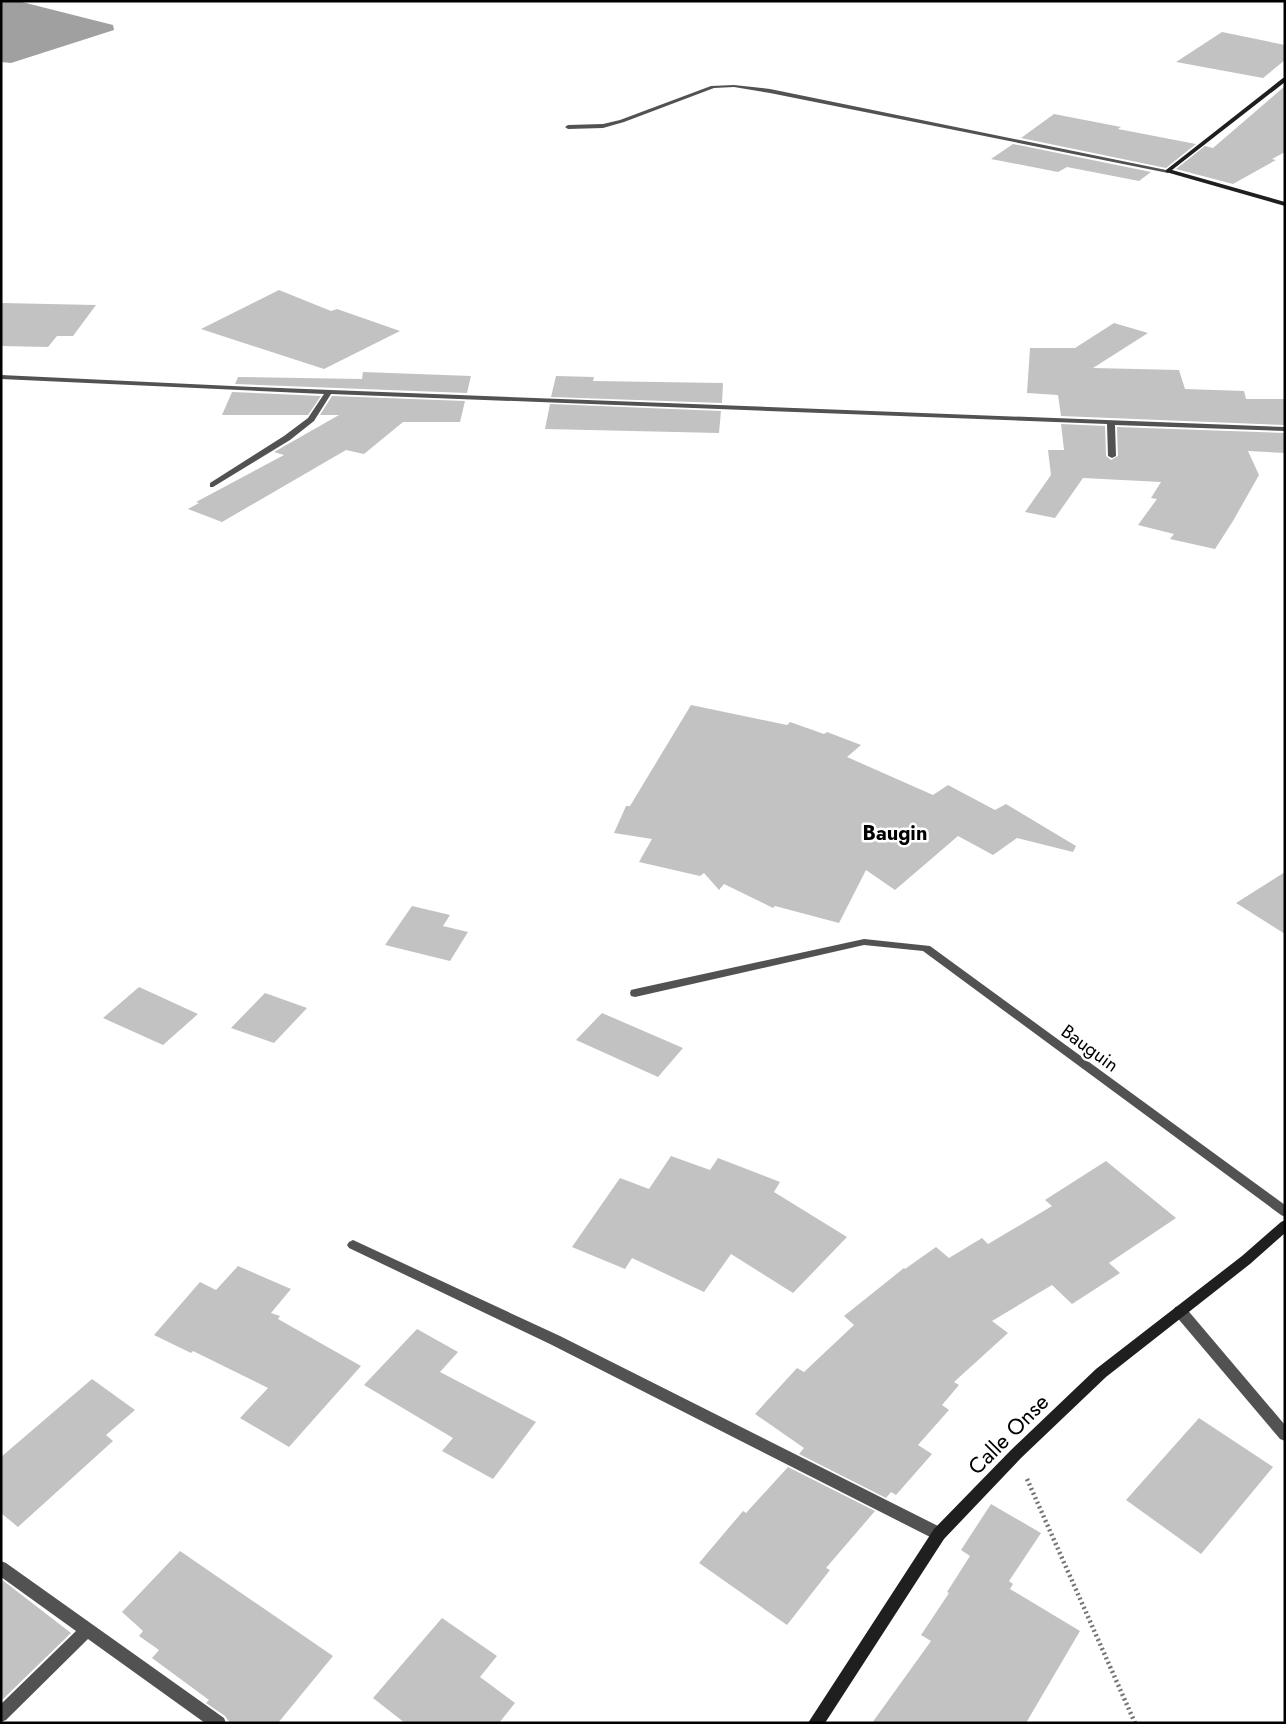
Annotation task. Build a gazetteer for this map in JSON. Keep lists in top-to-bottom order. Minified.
{"streets":{"street":["Bauguin","Calle Onse"]},"districts":["Baugin"]}
